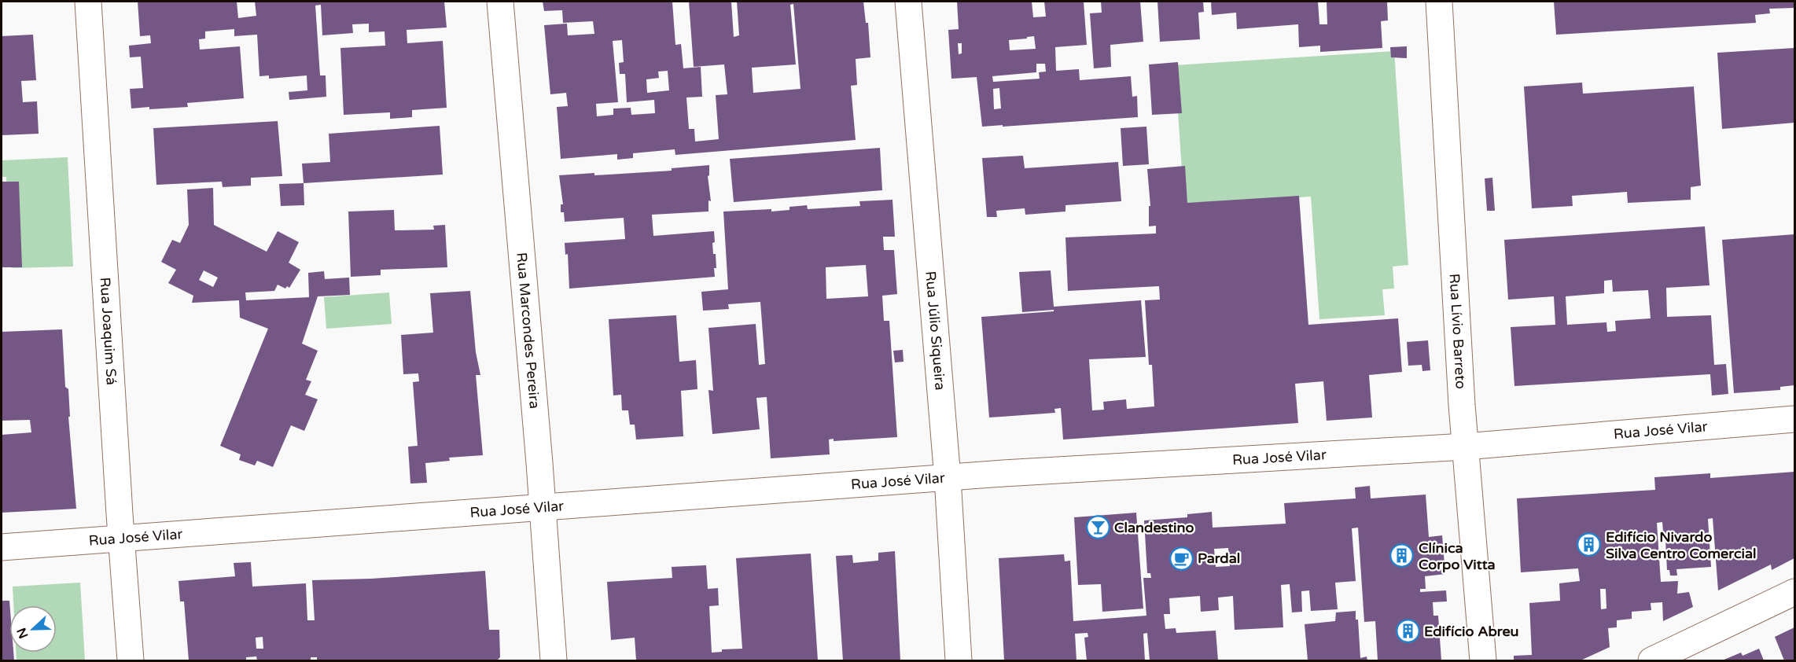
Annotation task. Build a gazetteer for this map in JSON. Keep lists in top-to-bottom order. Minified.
{"streets":{"street":["Rua Joaquim Sá","Rua Marcondes Pereira","Rua Júlio Siqueira","Rua Lívio Barreto","Rua José Vilar"]},"crossings":[["Rua Joaquim Sá","Rua José Vilar"],["Rua Marcondes Pereira","Rua José Vilar"],["Rua Júlio Siqueira","Rua José Vilar"],["Rua Lívio Barreto","Rua José Vilar"]],"places":{"bar":["Clandestino"],"building":["Edifício Nivardo Silva Centro Comercial","Clínica Corpo Vitta","Edifício Abreu"],"cafe":["Pardal"]},"north":"left"}
